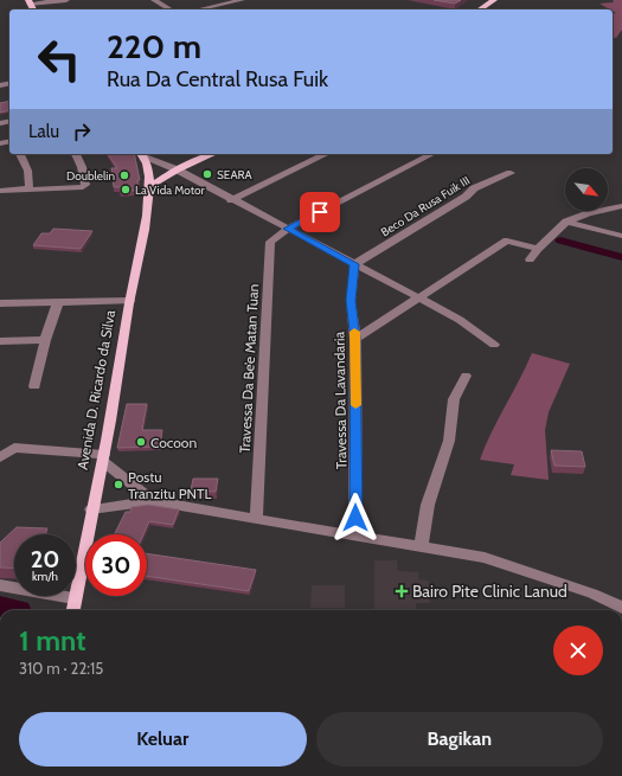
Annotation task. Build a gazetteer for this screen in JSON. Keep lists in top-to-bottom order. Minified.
{"streets":{"main road":["Avenida D. Ricardo da Silva"],"street":["Beco Da Rusa Fuik III","Travessa Da Be’e Matan Tuan","Travessa Da Lavandaria"]},"crossings":[["Beco Da Rusa Fuik III","Travessa Da Lavandaria"]],"places":{"other":["SEARA","Doublelin","La Vida Motor","Cocoon","Postu Tranzitu PNTL"],"health":["Bairo Pite Clinic Lanud"]},"north":"bottom right","page":{"turn":["220 m","Rua Da Central Rusa Fuik"],"then":"Lalu","speed":"20 km/h","limit":"30","heading":["1 mnt","310 m · 22:15"],"buttons":["Keluar","Bagikan"]}}
